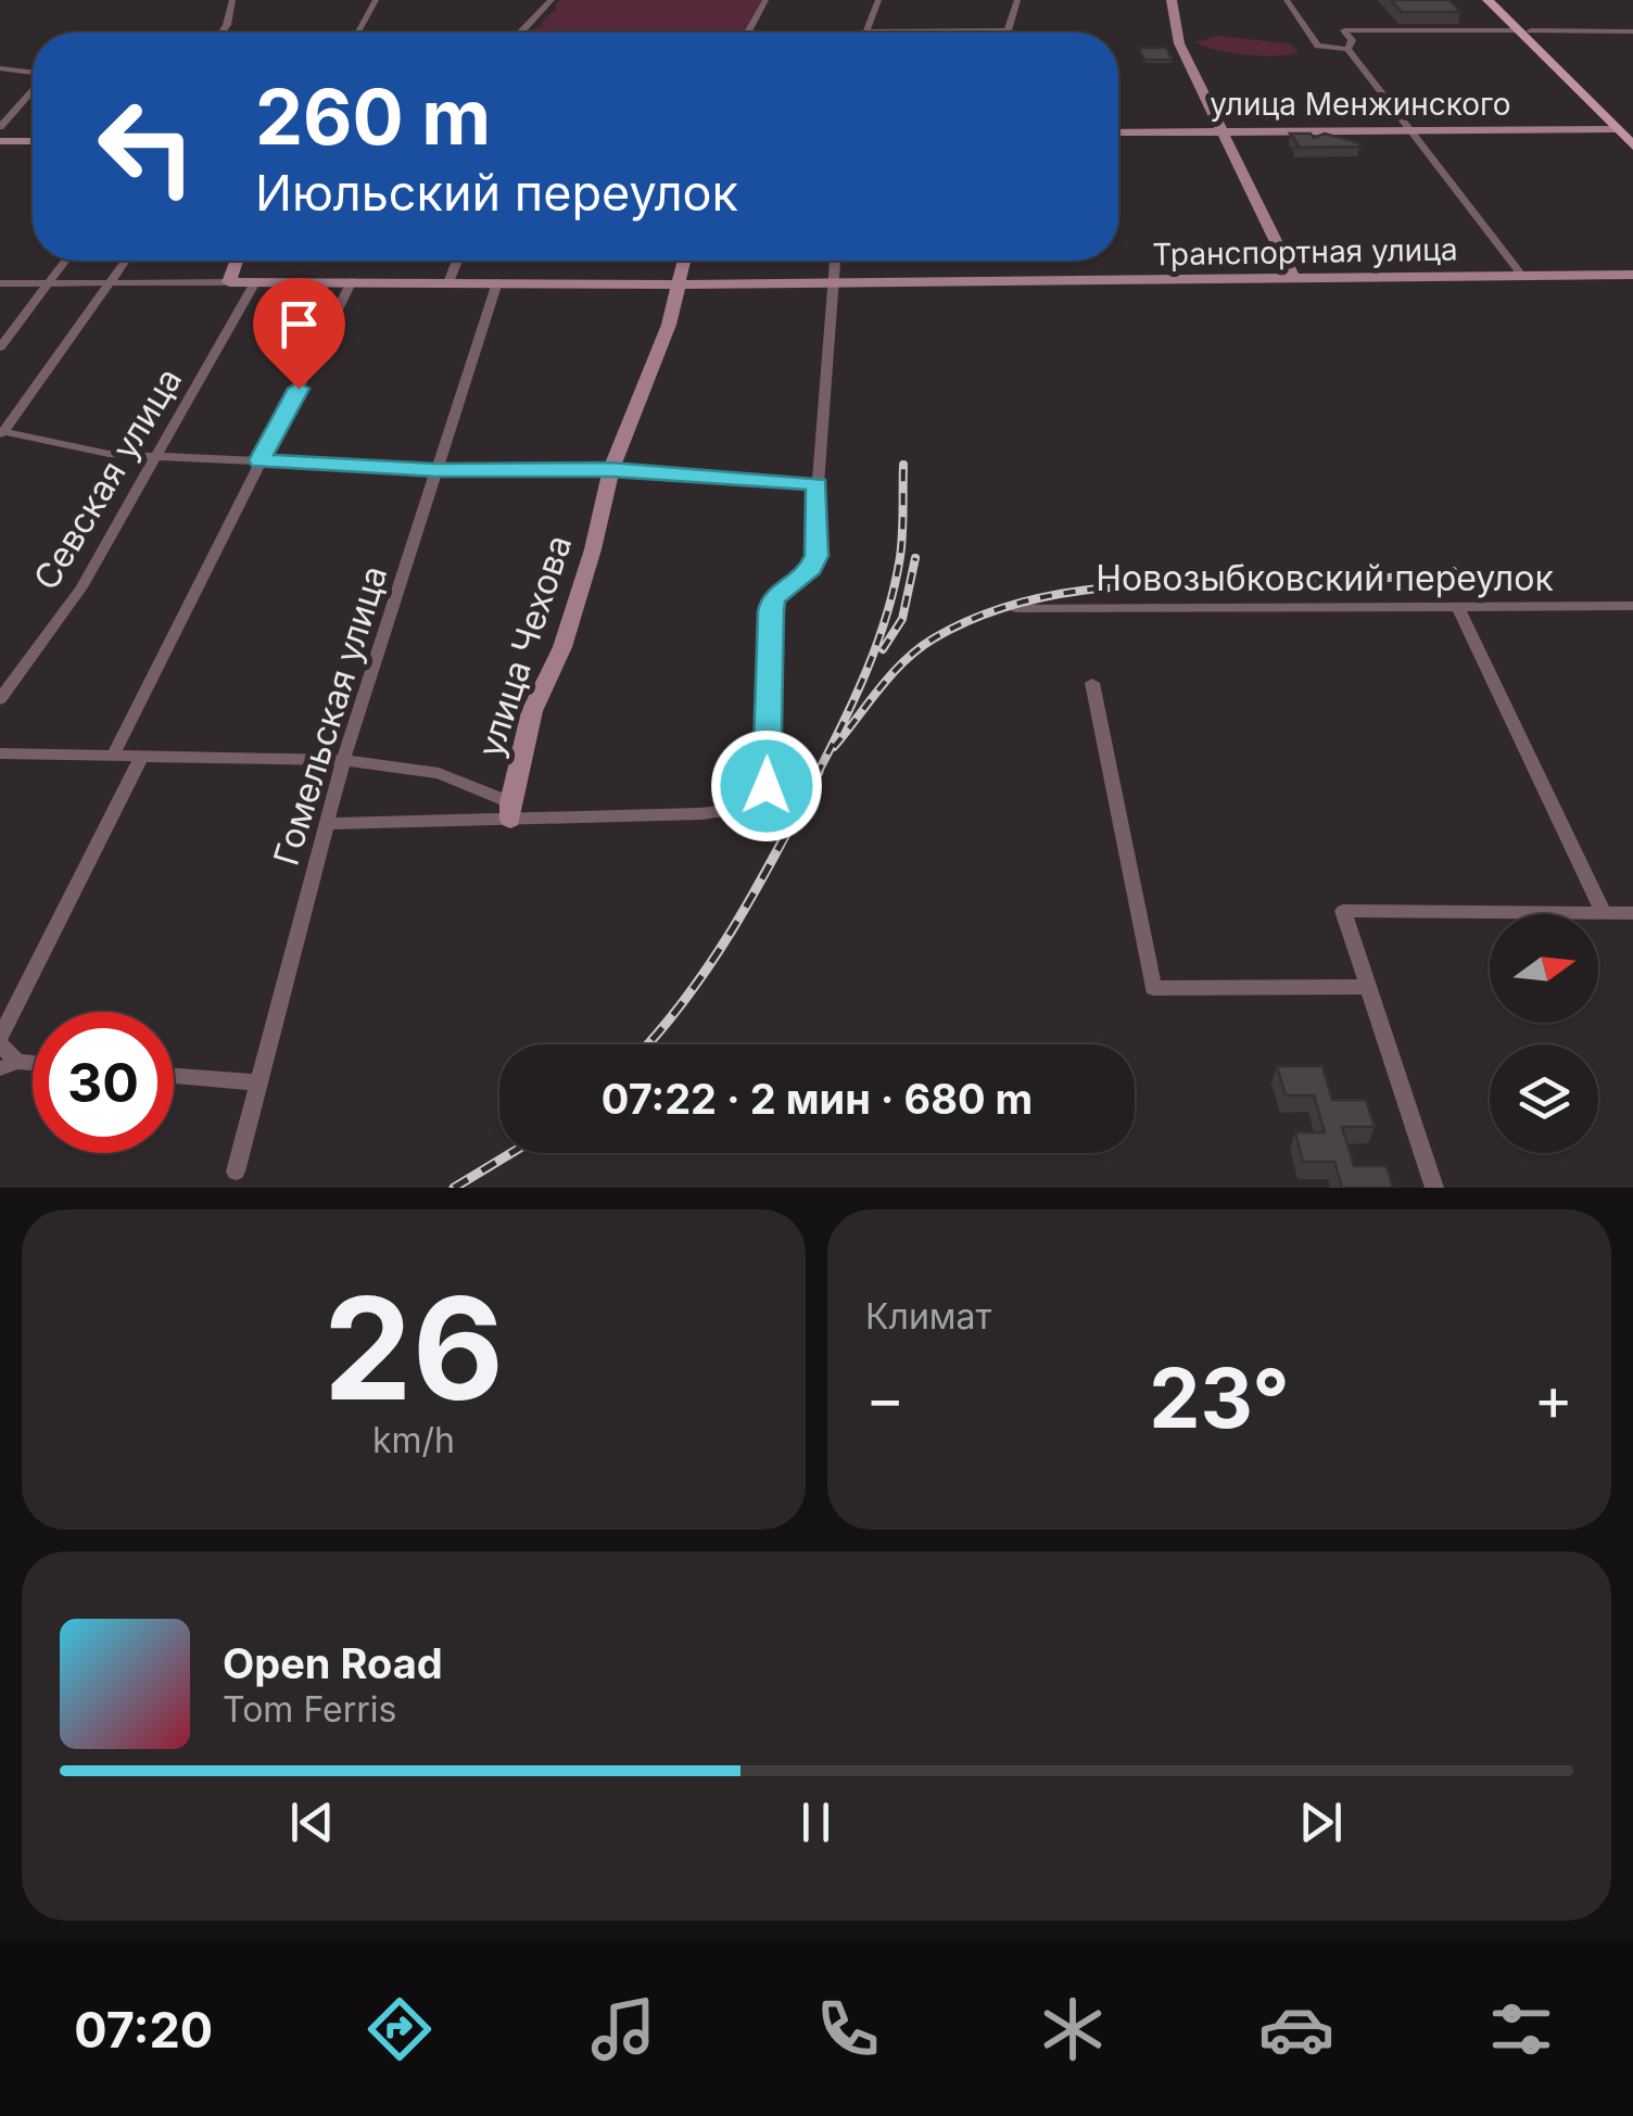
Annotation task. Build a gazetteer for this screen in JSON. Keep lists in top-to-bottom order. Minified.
{"streets":{"street":["улица Менжинского","Транспортная улица","Севская улица","Новозыбковский переулок","улица Чехова","Гомельская улица"]},"crossings":[["Транспортная улица","Севская улица"],["Транспортная улица","улица Чехова"],["Транспортная улица","Гомельская улица"]],"north":"right","page":{"turn":["260 m","Июльский переулок"],"limit":"30","trip":"07:22 · 2 мин · 680 m","tile":[["26","km/h"],"Климат"],"heat":["−","23°","+"],"song":["Open Road","Tom Ferris"],"tabs":"07:20"}}
